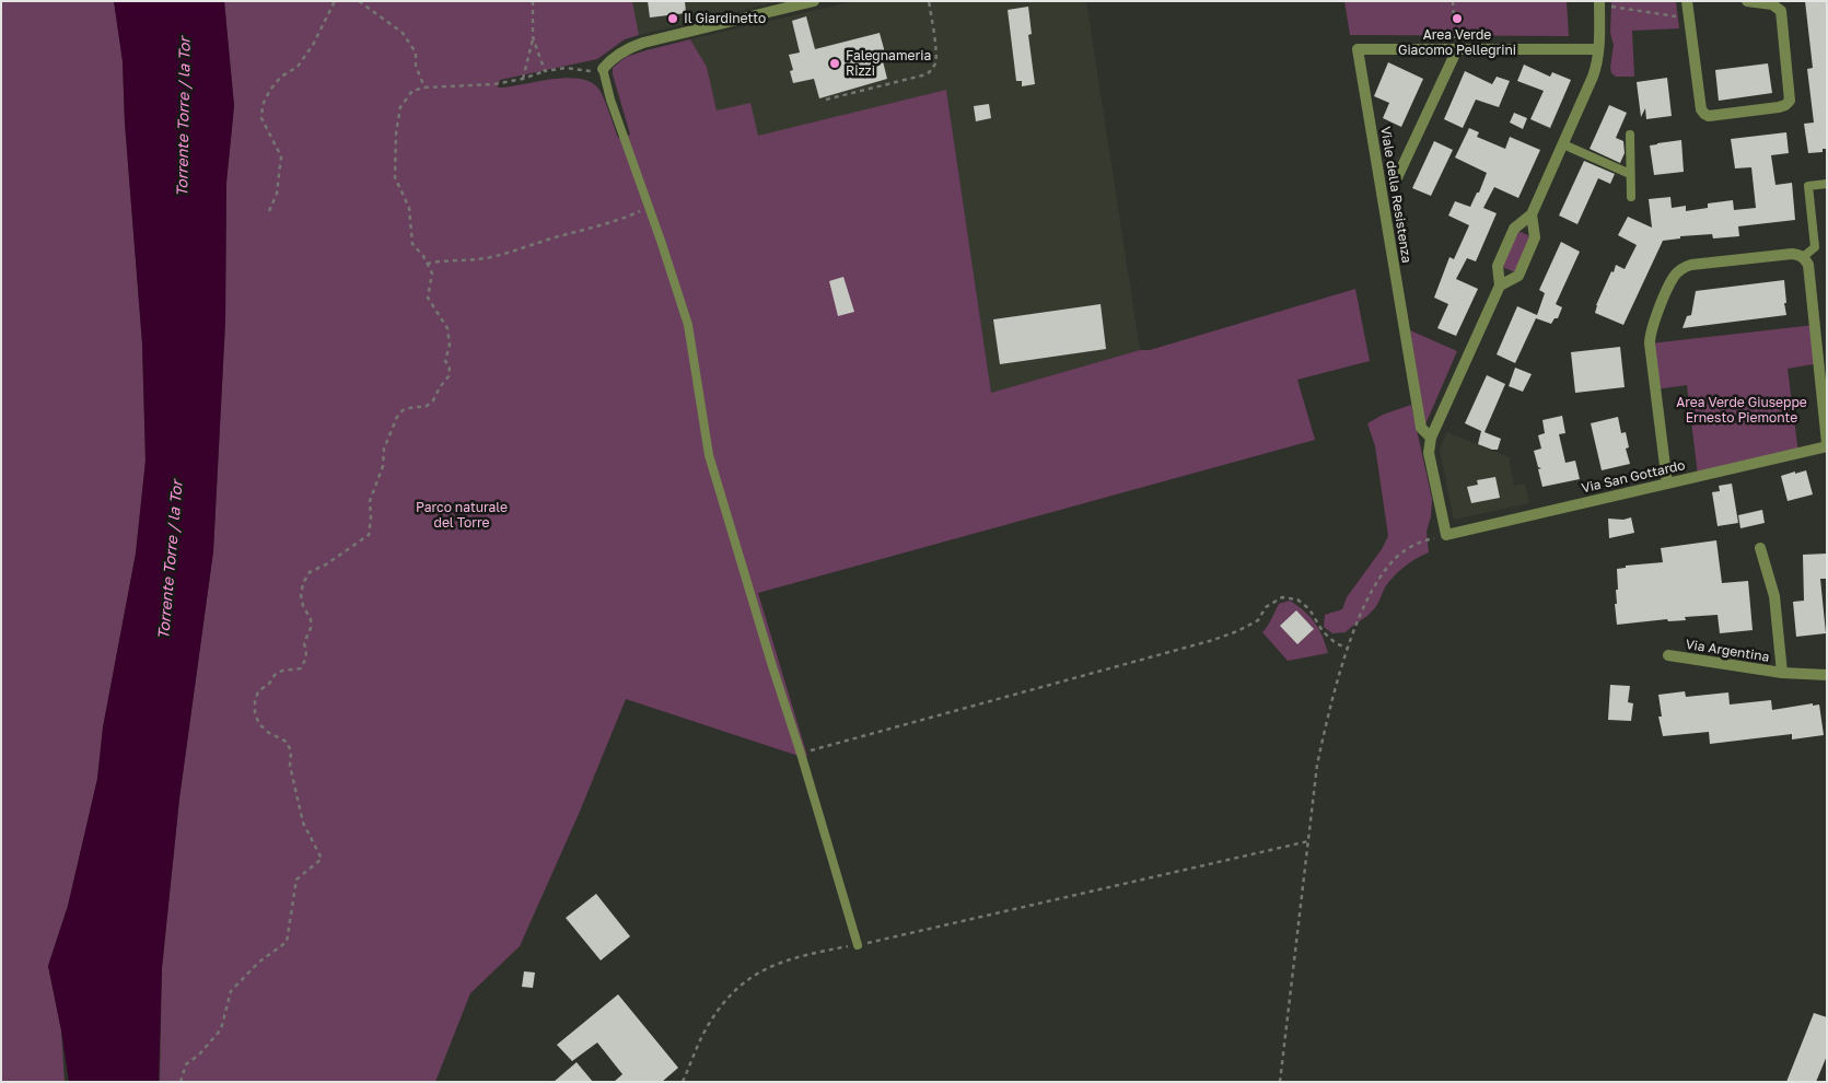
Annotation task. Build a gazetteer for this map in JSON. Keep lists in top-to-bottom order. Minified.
{"streets":{"street":["Viale della Resistenza","Via San Gottardo","Via Argentina"]},"crossings":[["Viale della Resistenza","Via San Gottardo"]],"water":["Torrente Torre / la Tor"],"parks":["Area Verde Giuseppe Ernesto Piemonte","Parco naturale del Torre"],"places":["Il Giardinetto","Area Verde Giacomo Pellegrini","Falegnameria Rizzi"]}
